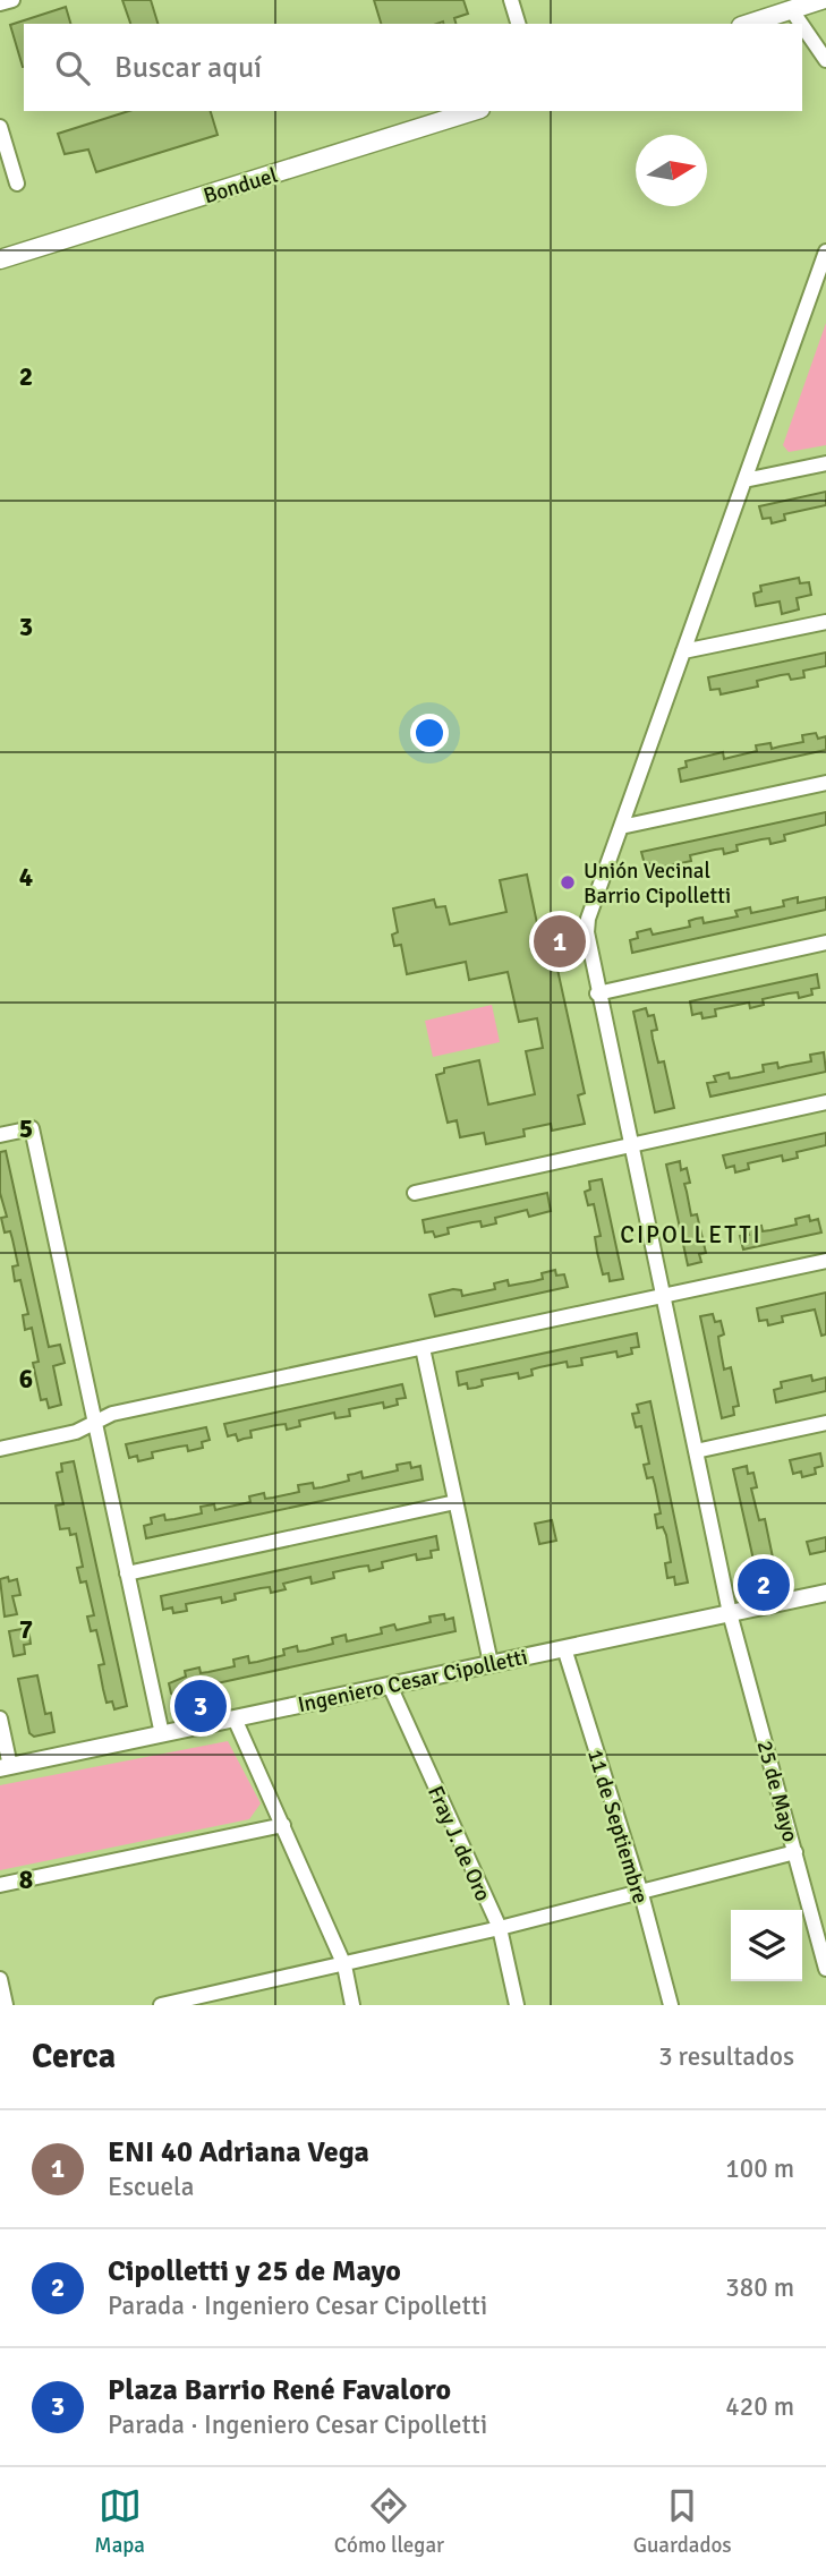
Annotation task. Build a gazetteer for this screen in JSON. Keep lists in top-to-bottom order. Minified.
{"streets":{"main road":["Bonduel"],"street":["Ingeniero Cesar Cipolletti","25 de Mayo","11 de Septiembre","Fray J. de Oro"]},"crossings":[["Ingeniero Cesar Cipolletti","25 de Mayo"],["Ingeniero Cesar Cipolletti","11 de Septiembre"],["Ingeniero Cesar Cipolletti","Fray J. de Oro"]],"districts":["CIPOLLETTI"],"places":["Unión Vecinal Barrio Cipolletti"],"north":"right","page":{"search":"Buscar aquí","pins":["1","2","3"],"heading":["Cerca","3 resultados"],"list":[{"mark":"1","name":"ENI 40 Adriana Vega","note":"Escuela","value":"100 m"},{"mark":"2","name":"Cipolletti y 25 de Mayo","note":"Parada · Ingeniero Cesar Cipolletti","value":"380 m"},{"mark":"3","name":"Plaza Barrio René Favaloro","note":"Parada · Ingeniero Cesar Cipolletti","value":"420 m"}],"nav":["Mapa","Cómo llegar","Guardados"]},"grid":{"rows":["2","3","4","5","6","7","8"]}}
